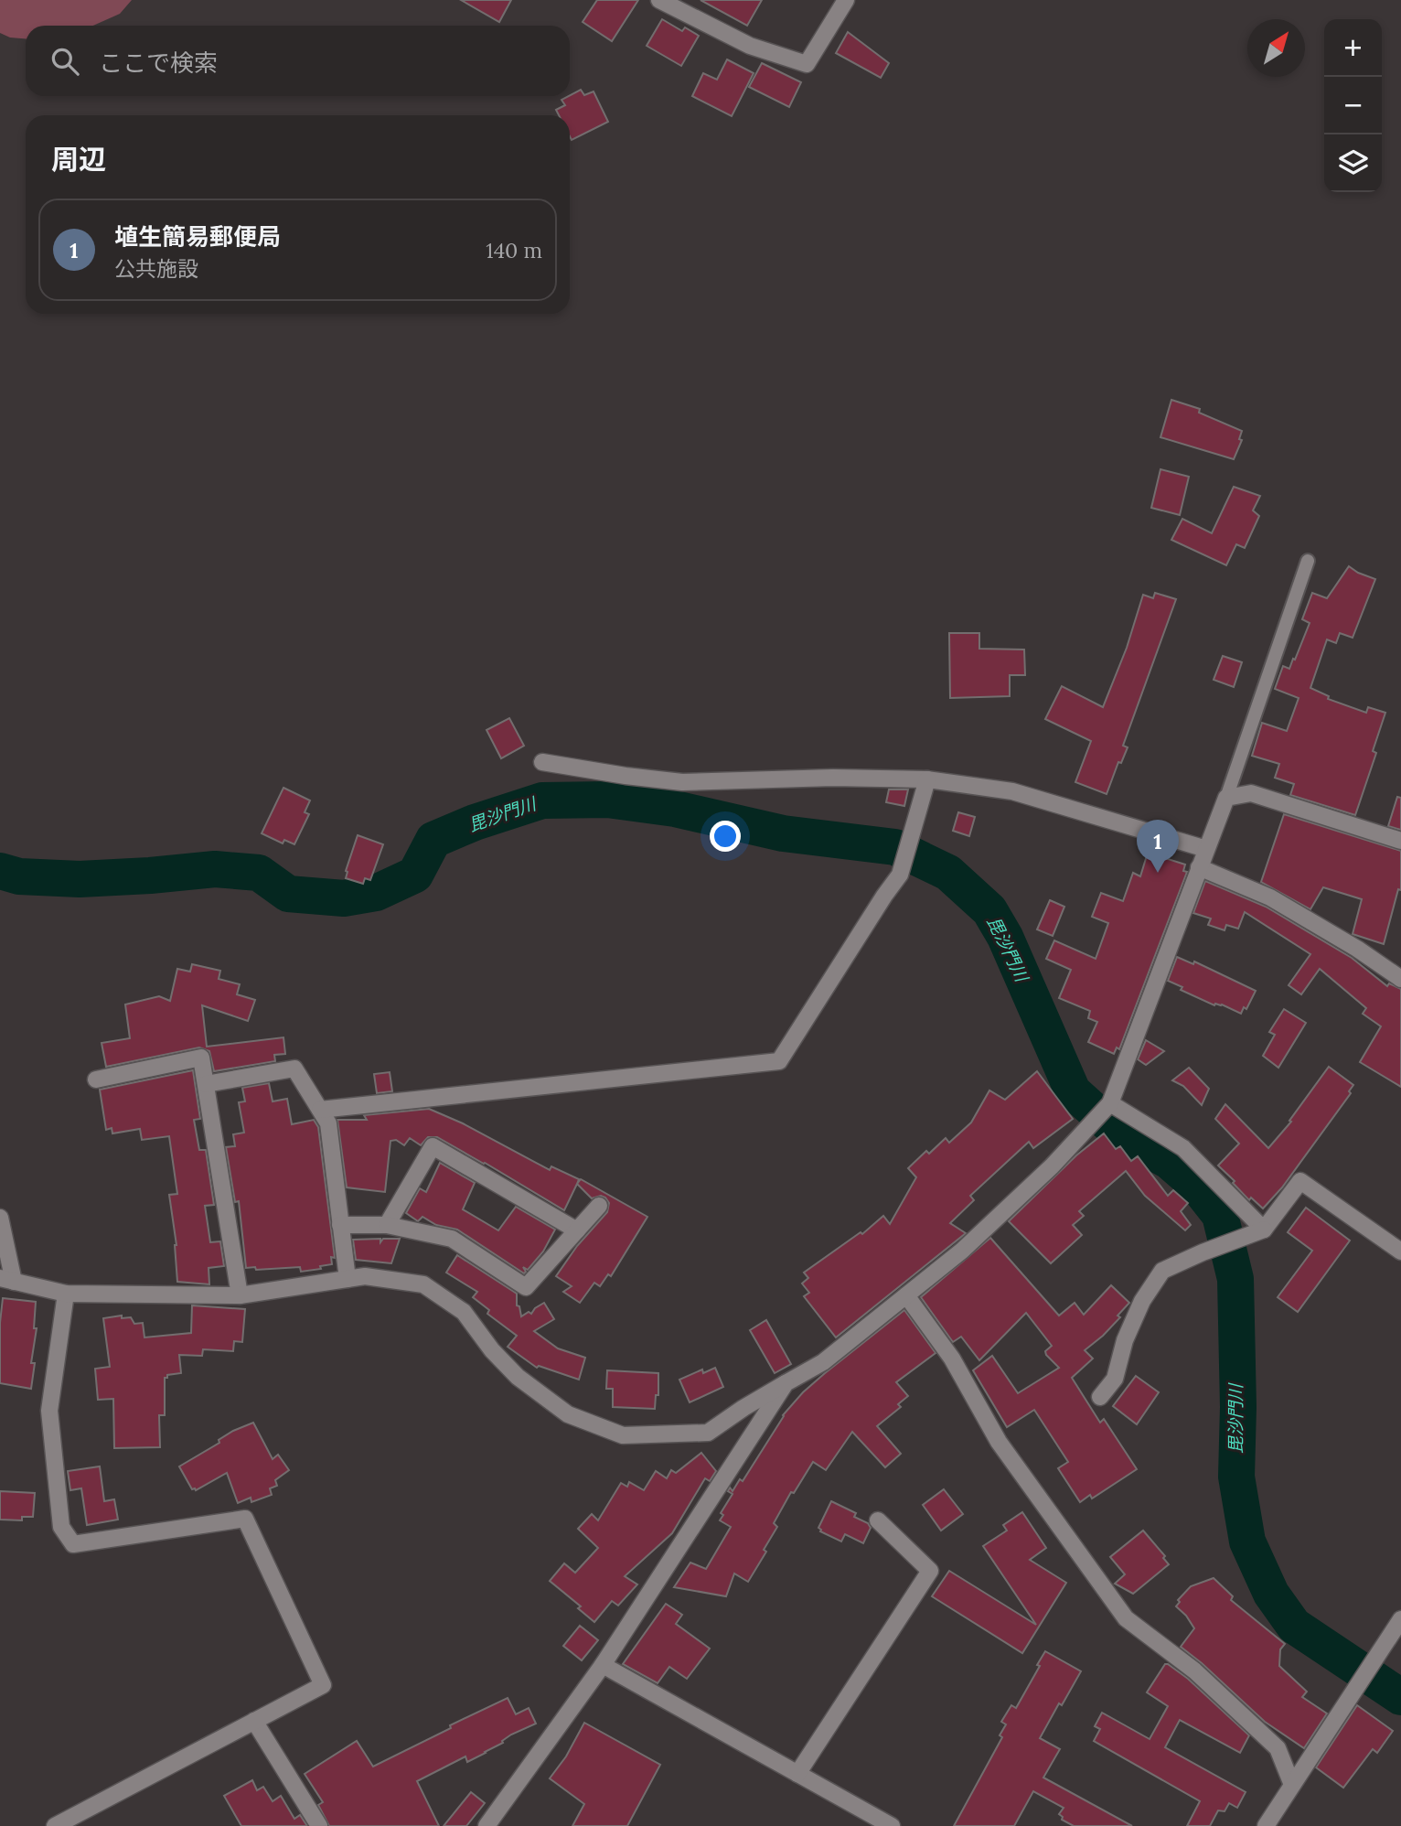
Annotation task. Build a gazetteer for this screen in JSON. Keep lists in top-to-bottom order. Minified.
{"water":["毘沙門川"],"north":"top right","page":{"map_buttons":["+","−"],"search":"ここで検索","heading":"周辺","list":[{"mark":"1","name":"埴生簡易郵便局","note":"公共施設","value":"140 m"}],"pins":"1"}}
